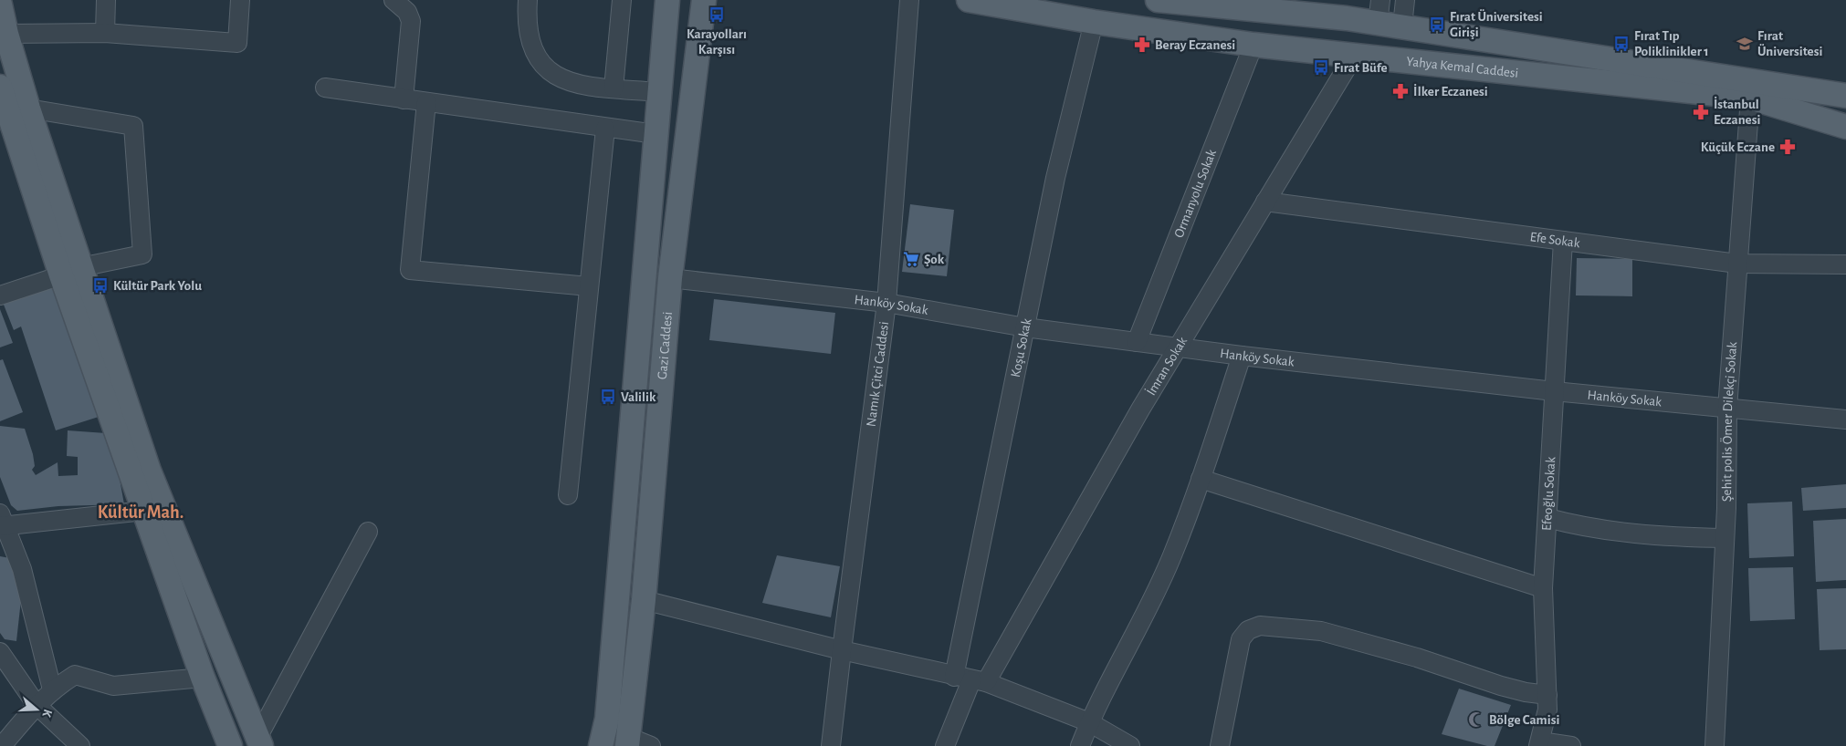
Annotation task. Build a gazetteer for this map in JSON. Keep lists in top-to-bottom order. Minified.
{"streets":{"main road":["Yahya Kemal Caddesi","Gazi Caddesi"],"street":["Ormanyolu Sokak","Efe Sokak","Hanköy Sokak","Koşu Sokak","İmran Sokak","Namık Çitci Caddesi","Şehit polis Ömer Dilekçi Sokak","Efeoğlu Sokak"]},"crossings":[["Yahya Kemal Caddesi","Ormanyolu Sokak"],["Yahya Kemal Caddesi","Koşu Sokak"],["Yahya Kemal Caddesi","İmran Sokak"],["Yahya Kemal Caddesi","Şehit polis Ömer Dilekçi Sokak"],["Ormanyolu Sokak","Hanköy Sokak"],["Efe Sokak","İmran Sokak"],["Efe Sokak","Şehit polis Ömer Dilekçi Sokak"],["Efe Sokak","Efeoğlu Sokak"],["Hanköy Sokak","Gazi Caddesi"],["Hanköy Sokak","Koşu Sokak"],["Hanköy Sokak","İmran Sokak"],["Hanköy Sokak","Namık Çitci Caddesi"],["Hanköy Sokak","Şehit polis Ömer Dilekçi Sokak"],["Hanköy Sokak","Efeoğlu Sokak"],["Koşu Sokak","İmran Sokak"]],"districts":["Kültür Mah."],"places":{"bus stop":["Karayolları Karşısı","Fırat Üniversitesi Girişi","Fırat Tıp Poliklinikler 1","Fırat Büfe","Kültür Park Yolu","Valilik"],"school or university":["Fırat Üniversitesi"],"pharmacy":["Beray Eczanesi","İlker Eczanesi","İstanbul Eczanesi","Küçük Eczane"],"supermarket":["Şok"],"mosque":["Bölge Camisi"]},"north":"right"}
